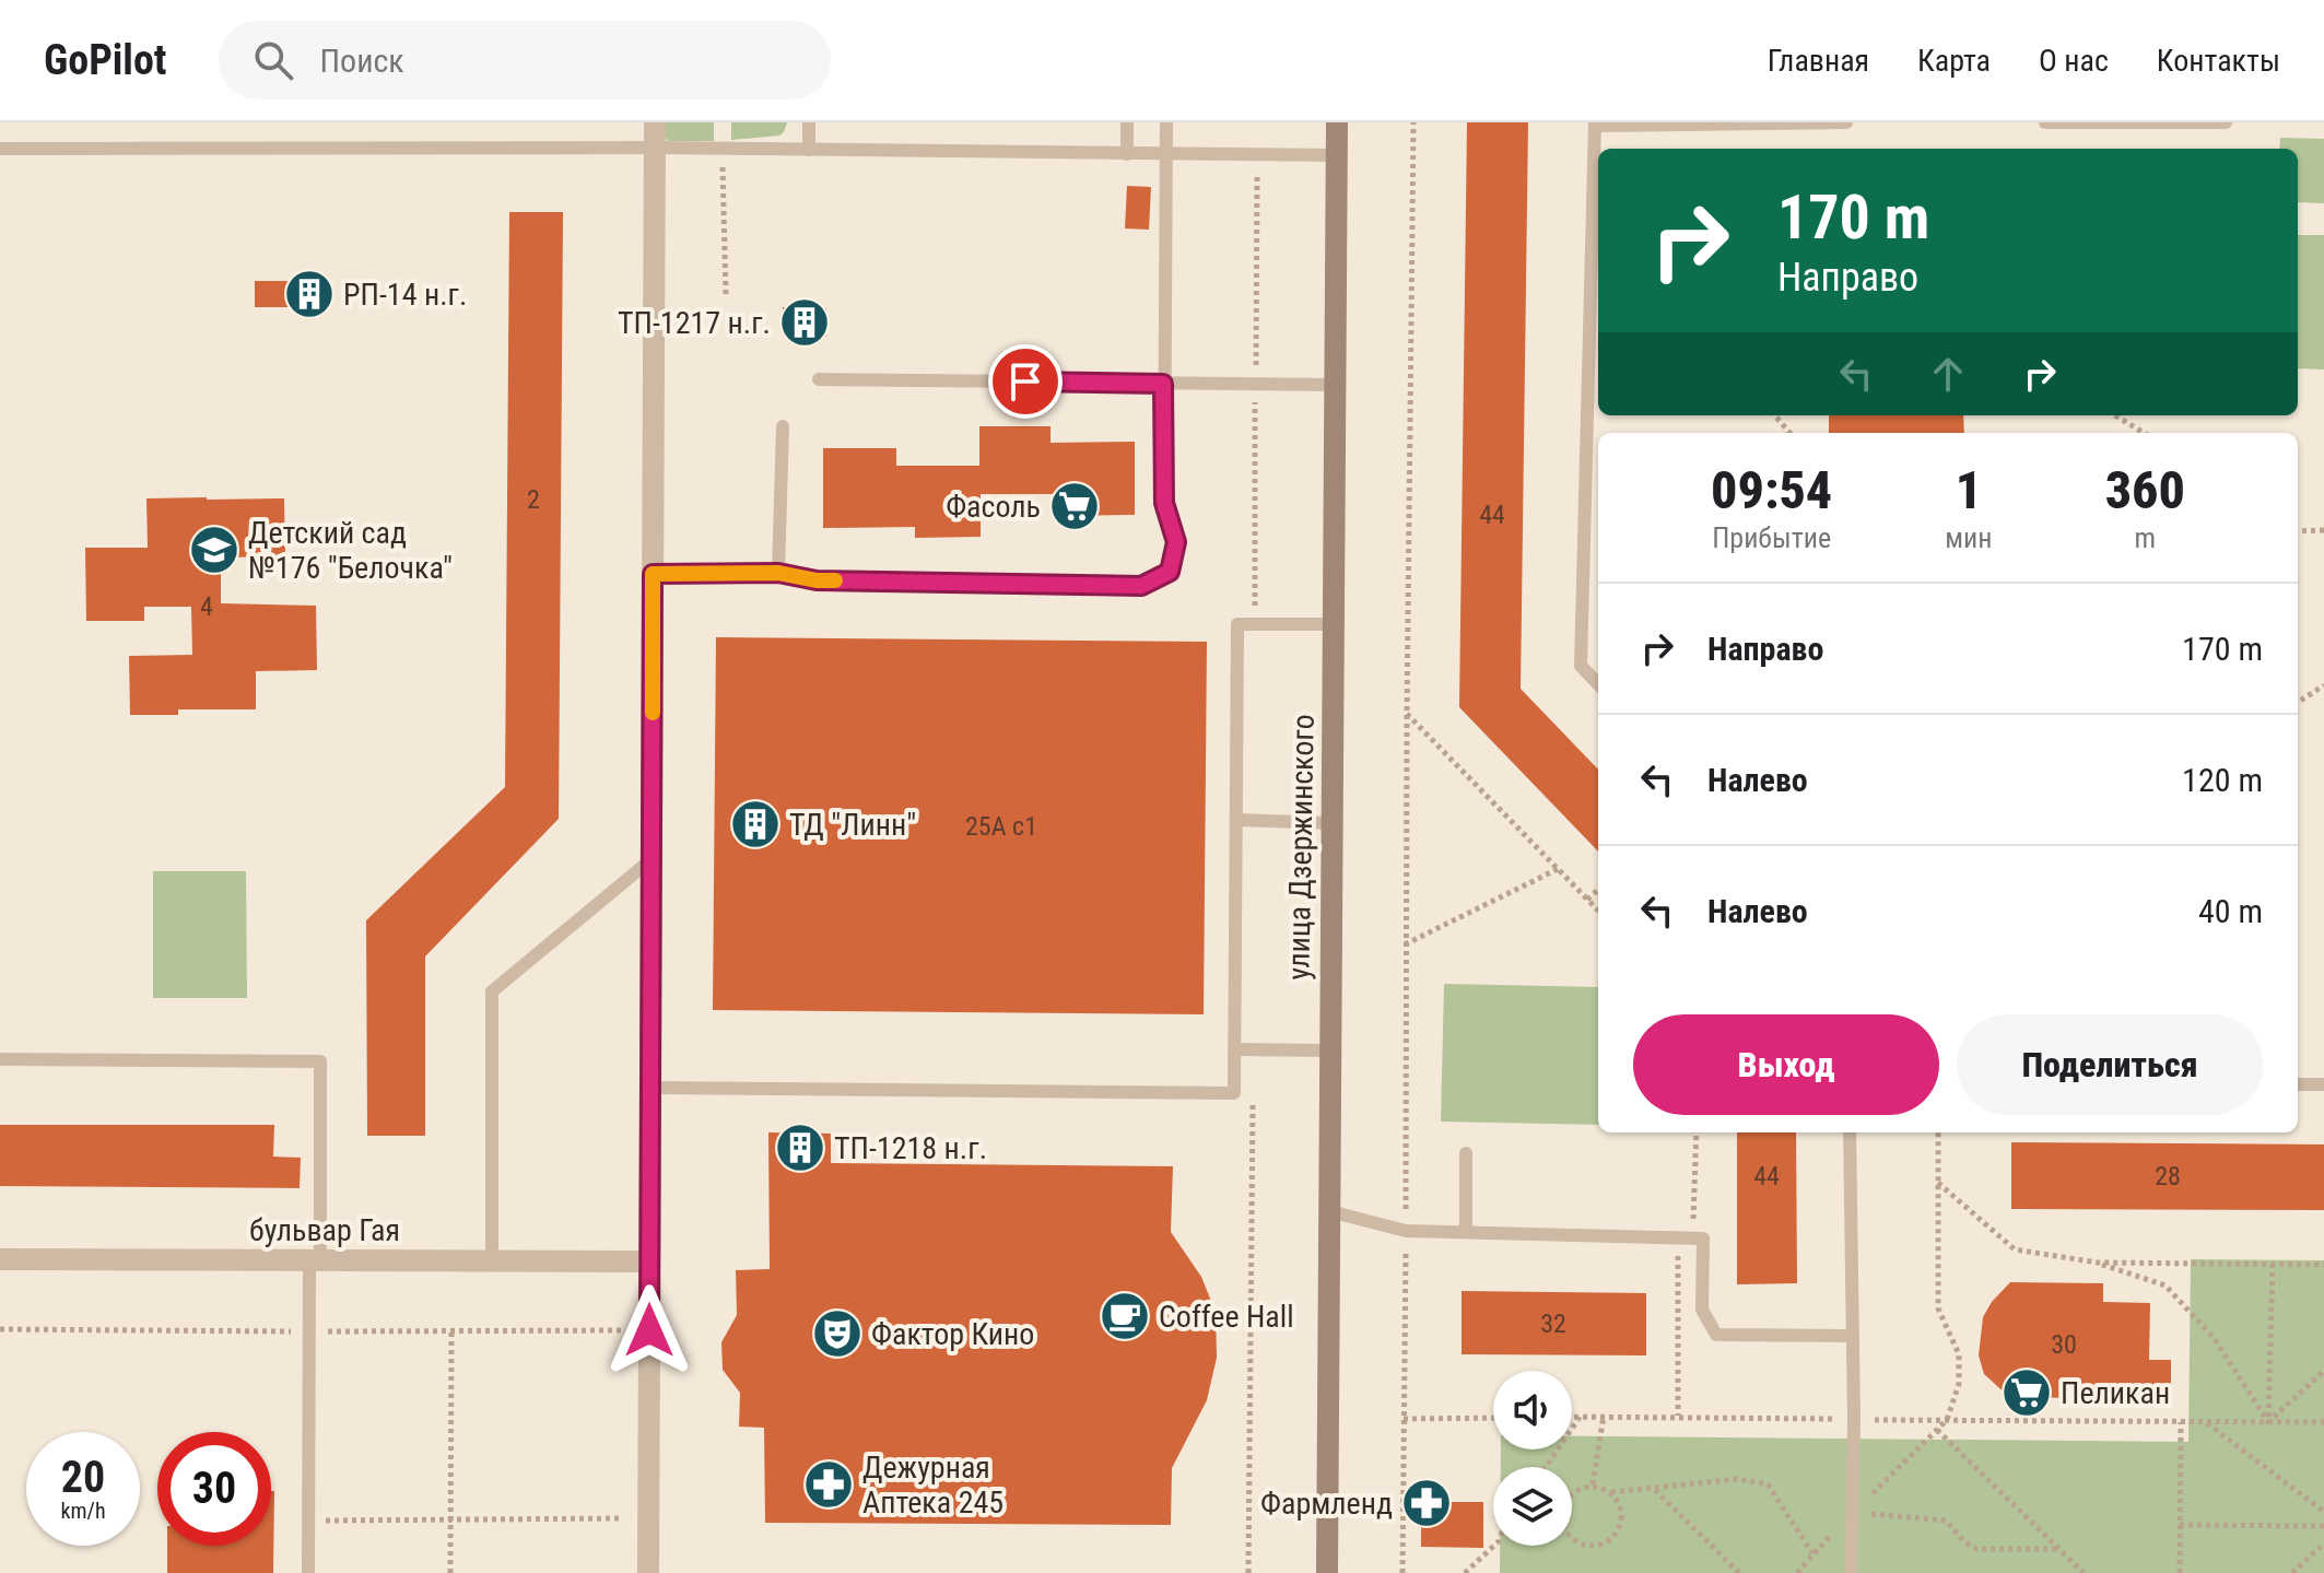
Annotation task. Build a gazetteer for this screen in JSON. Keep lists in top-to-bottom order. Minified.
{"streets":{"main road":["улица Дзержинского"],"street":["бульвар Гая"]},"places":{"building":["РП-14 н.г.","ТП-1217 н.г.","ТД \"Линн\"","ТП-1218 н.г."],"supermarket":["Фасоль","Пеликан"],"school or university":["Детский сад №176 \"Белочка\""],"cafe":["Coffee Hall"],"theatre":["Фактор Кино"],"pharmacy":["Дежурная Аптека 245","Фармленд"]},"house_numbers":["2","44","4","25А с1","44","28","32","30"],"page":{"header":"GoPilot","search":"Поиск","nav":["Главная","Карта","О нас","Контакты"],"turn":["170 m","Направо"],"eta":["09:54","Прибытие","1","мин","360","m"],"list":[{"name":"Направо","value":"170 m"},{"name":"Налево","value":"120 m"},{"name":"Налево","value":"40 m"}],"buttons":["Выход","Поделиться"],"speed":"20 km/h","limit":"30"}}
